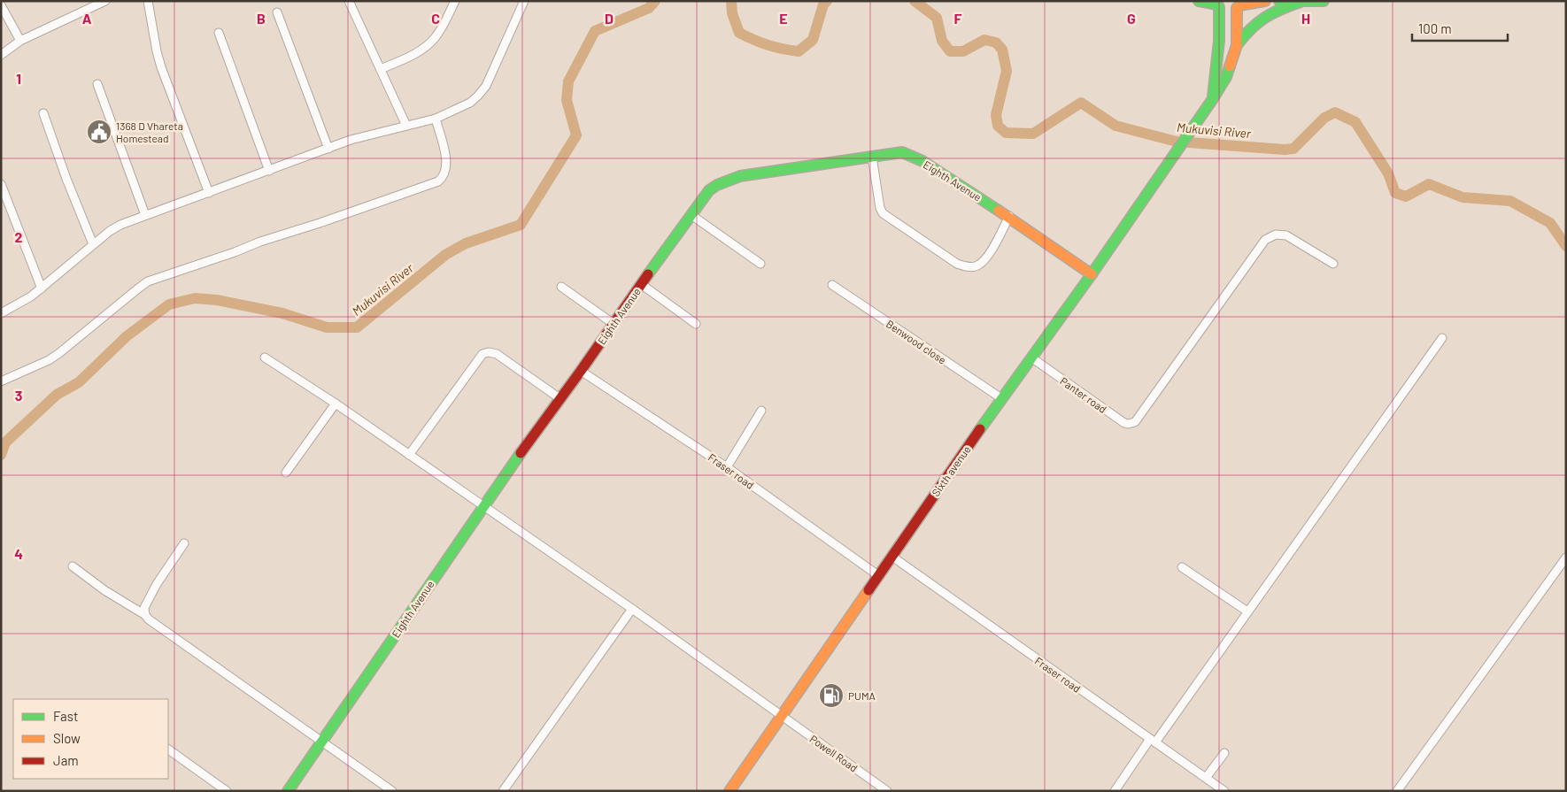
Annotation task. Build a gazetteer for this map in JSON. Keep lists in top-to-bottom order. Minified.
{"streets":{"street":["Eighth Avenue","Benwood close","Panter road","Fraser road","Sixth avenue","Powell Road"]},"crossings":[["Eighth Avenue","Fraser road"],["Eighth Avenue","Sixth avenue"],["Eighth Avenue","Powell Road"],["Benwood close","Sixth avenue"],["Panter road","Sixth avenue"],["Fraser road","Sixth avenue"],["Sixth avenue","Powell Road"]],"water":["Mukuvisi River"],"places":{"public building":["1368 D Vhareta Homestead"],"fuel station":["PUMA"]},"legend":["Fast","Slow","Jam"],"scale_bar":"100 m","grid":{"columns":["A","B","C","D","E","F","G","H"],"rows":["1","2","3","4"]}}
